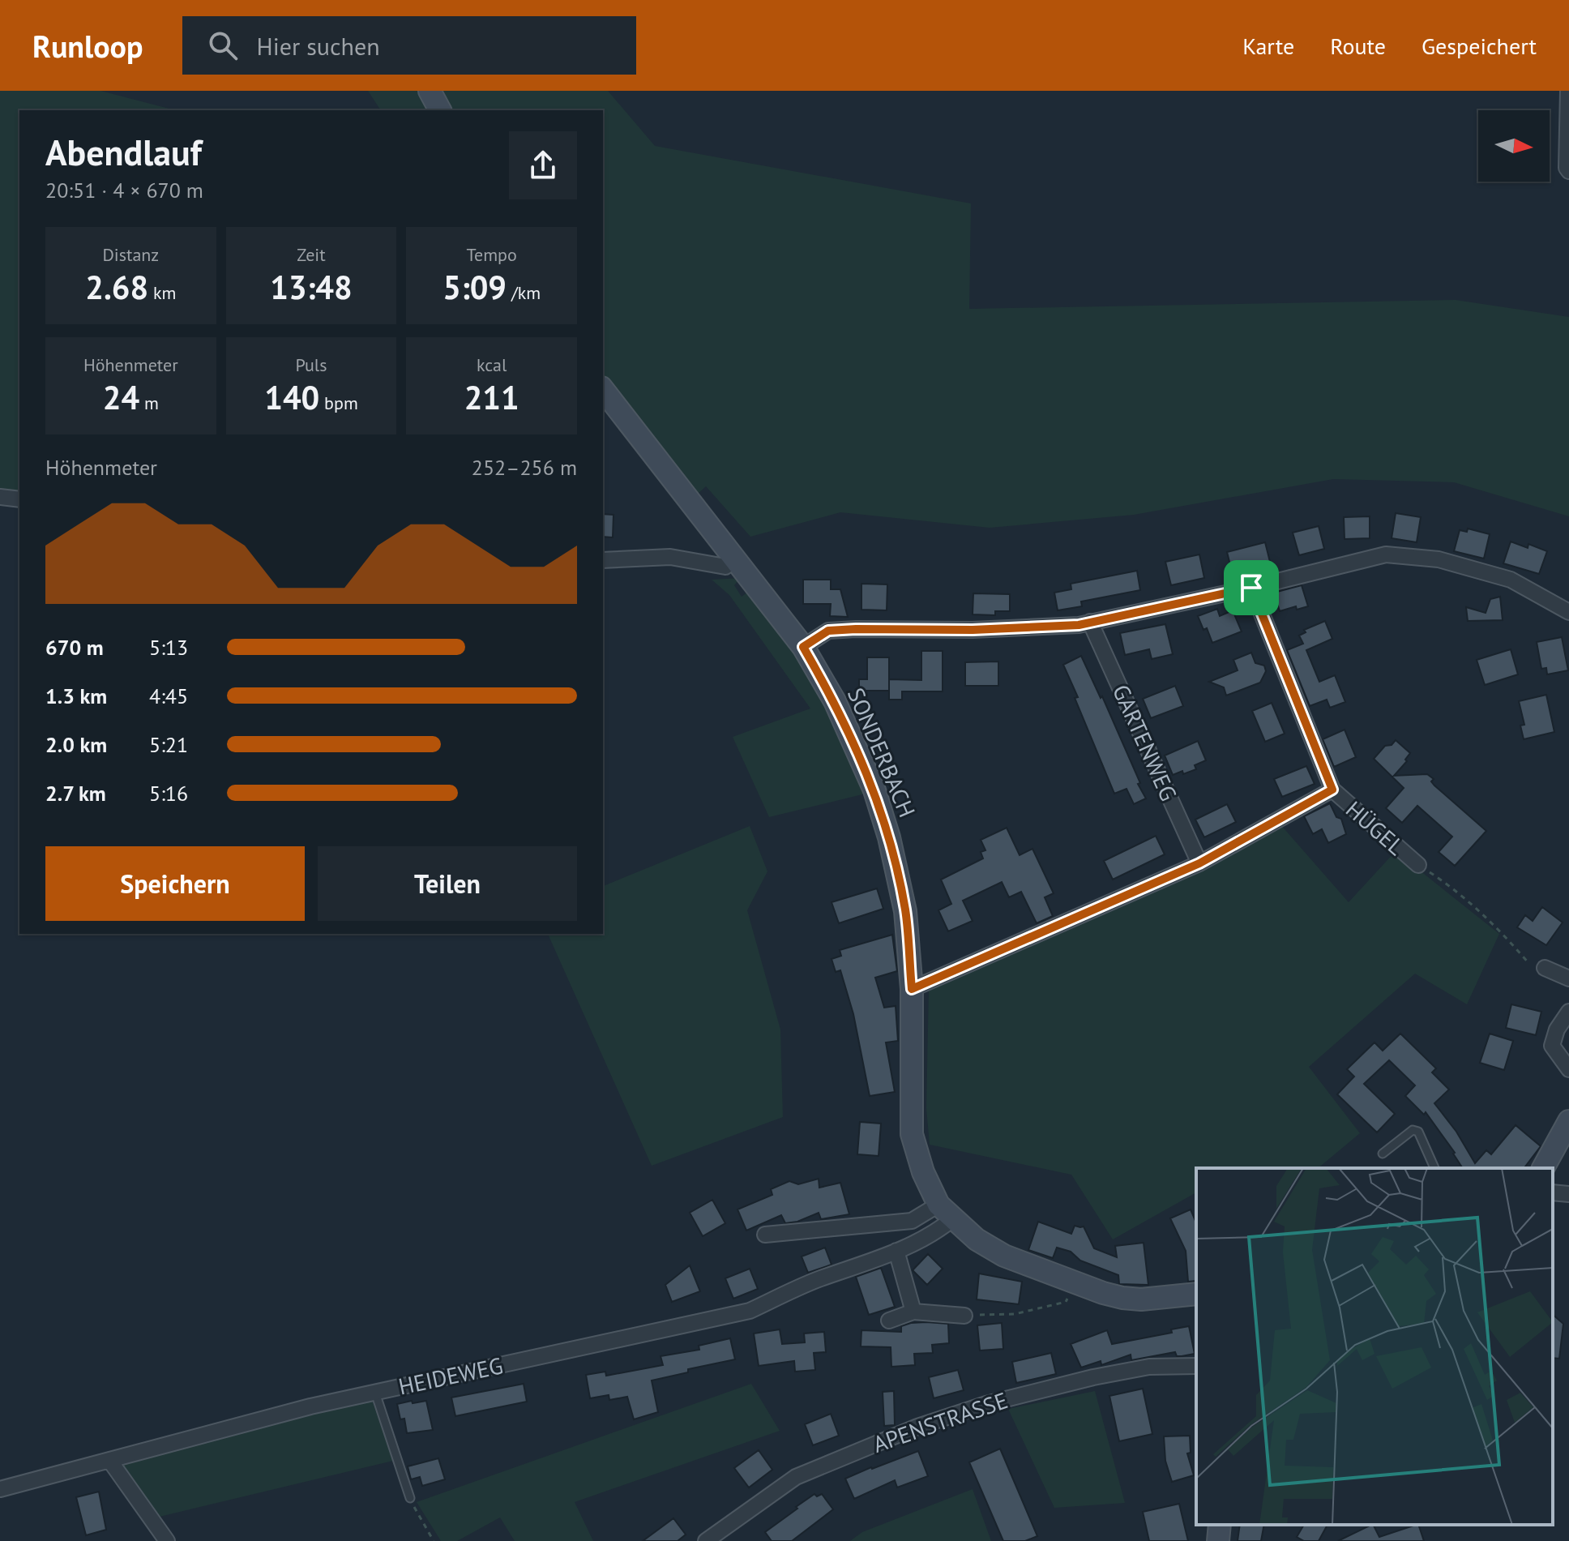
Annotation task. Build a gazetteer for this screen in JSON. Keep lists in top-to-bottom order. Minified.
{"streets":{"street":["GARTENWEG","SONDERBACH","HÜGEL","HEIDEWEG","APENSTRASSE"]},"crossings":[["SONDERBACH","HEIDEWEG"]],"north":"right","page":{"header":"Runloop","search":"Hier suchen","nav":["Karte","Route","Gespeichert"],"heading":["Abendlauf","20:51 · 4 × 670 m"],"stats":[["Distanz","2.68 km"],["Zeit","13:48"],["Tempo","5:09 /km"],["Höhenmeter","24 m"],["Puls","140 bpm"],["kcal","211"]],"chart":["Höhenmeter","252–256 m"],"list":[{"name":"670 m","note":"5:13"},{"name":"1.3 km","note":"4:45"},{"name":"2.0 km","note":"5:21"},{"name":"2.7 km","note":"5:16"}],"buttons":["Speichern","Teilen"]}}
